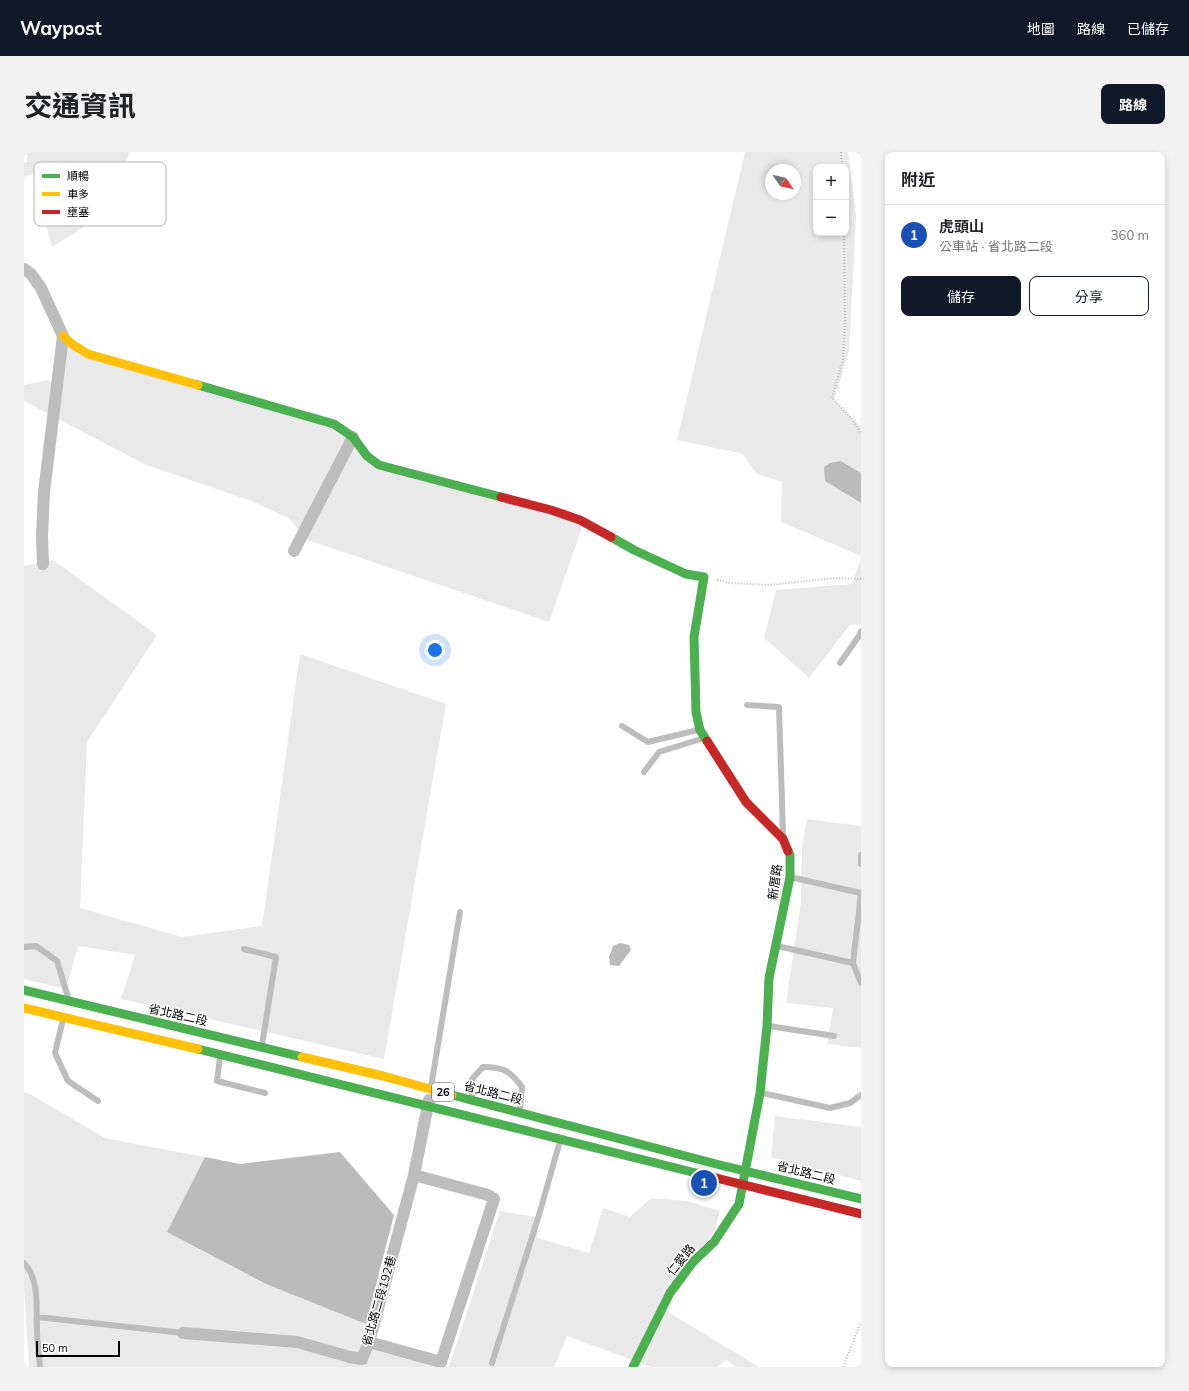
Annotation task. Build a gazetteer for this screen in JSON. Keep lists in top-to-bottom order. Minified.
{"streets":{"main road":["新厝路","省北路二段","26","仁愛路"],"street":["省北路二段192巷"]},"crossings":[["新厝路","省北路二段"],["新厝路","仁愛路"],["省北路二段","仁愛路"],["省北路二段","省北路二段192巷"],["26","仁愛路"],["26","省北路二段192巷"]],"legend":["順暢","車多","壅塞"],"scale_bar":"50 m","north":"bottom right","page":{"header":"Waypost","nav":["地圖","路線","已儲存"],"title":"交通資訊","buttons":["路線",["儲存","分享"]],"heading":"附近","map_buttons":["+","−"],"list":[{"mark":"1","name":"虎頭山","note":"公車站 · 省北路二段","value":"360 m"}],"pins":"1","scale":"50 m"}}
